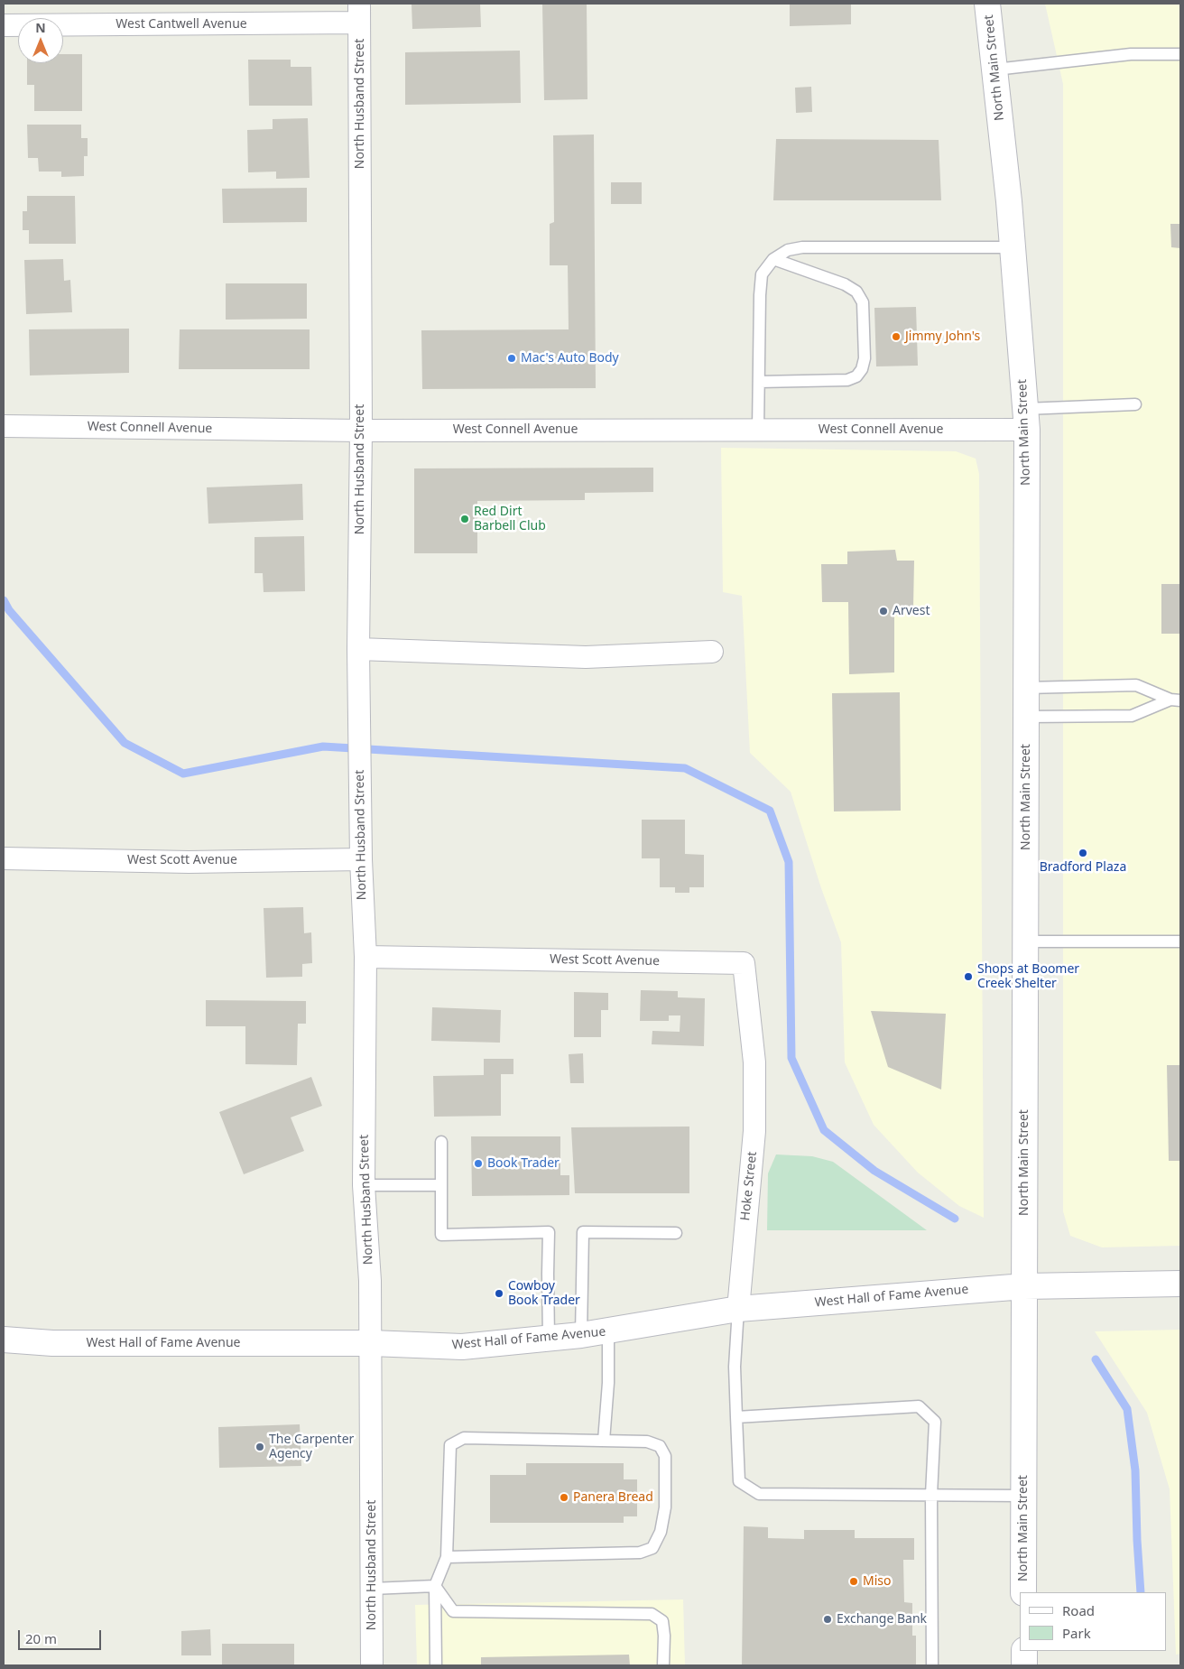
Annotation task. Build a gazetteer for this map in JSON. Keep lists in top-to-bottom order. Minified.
{"streets":{"main road":["North Main Street","West Hall of Fame Avenue"],"street":["West Cantwell Avenue","North Husband Street","West Connell Avenue","West Scott Avenue","Hoke Street"]},"crossings":[["West Cantwell Avenue","North Husband Street"],["North Main Street","West Connell Avenue"],["North Main Street","West Hall of Fame Avenue"],["North Husband Street","West Connell Avenue"],["North Husband Street","West Scott Avenue"],["North Husband Street","West Hall of Fame Avenue"],["West Scott Avenue","Hoke Street"],["Hoke Street","West Hall of Fame Avenue"]],"places":["Jimmy John's","Mac's Auto Body","Red Dirt Barbell Club","Arvest","Bradford Plaza","Shops at Boomer Creek Shelter","Book Trader","Cowboy Book Trader","The Carpenter Agency","Panera Bread","Miso","Exchange Bank"],"legend":["Road","Park"],"scale_bar":"20 m","north":"top"}
